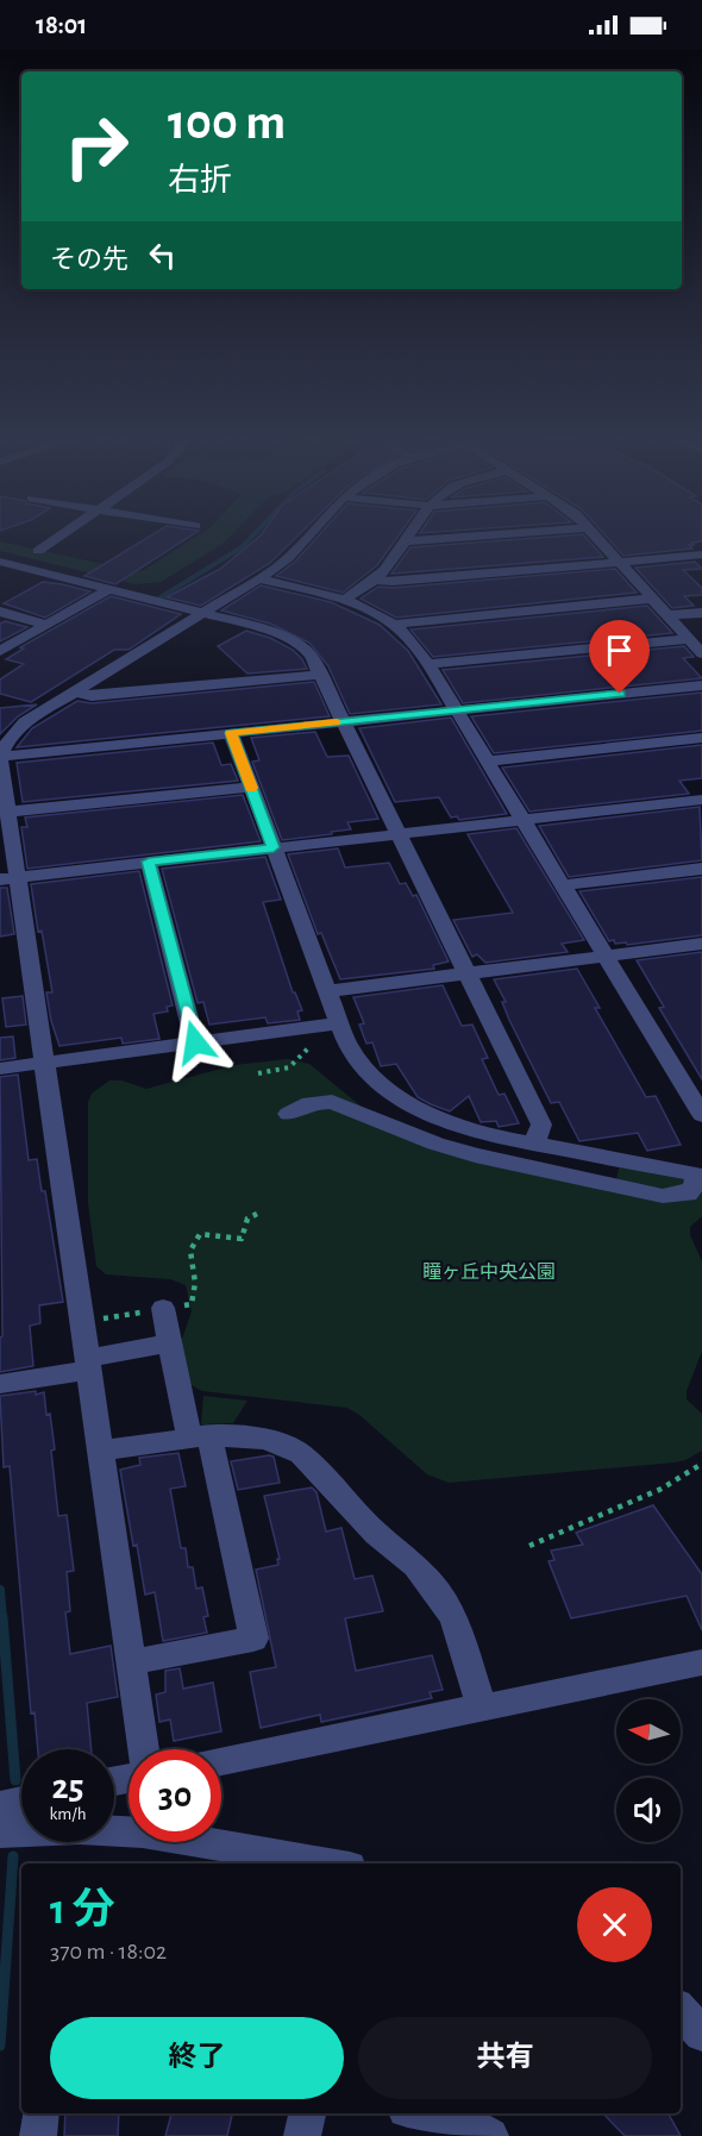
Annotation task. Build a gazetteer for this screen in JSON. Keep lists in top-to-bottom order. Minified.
{"parks":["瞳ヶ丘中央公園"],"north":"left","page":{"status":"18:01","turn":["100 m","右折"],"then":"その先","speed":"25 km/h","limit":"30","heading":["1 分","370 m · 18:02"],"buttons":["終了","共有"]}}
